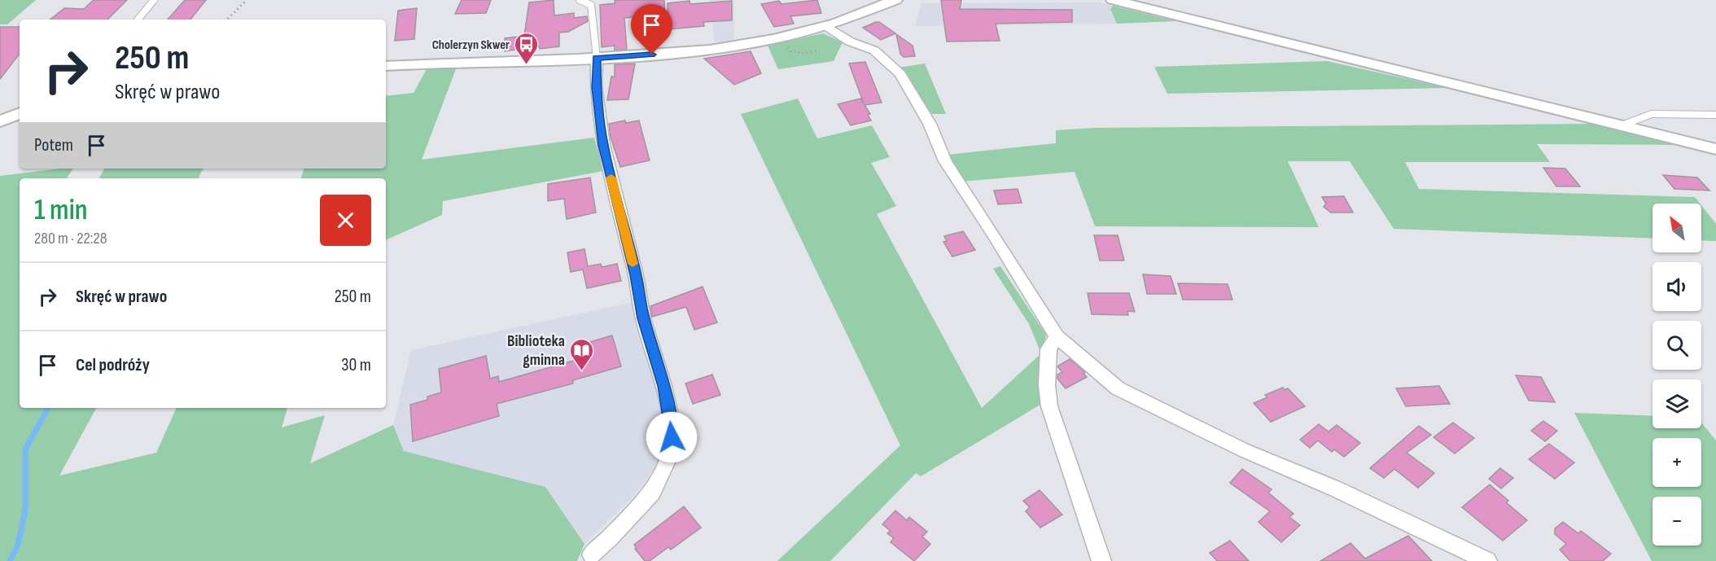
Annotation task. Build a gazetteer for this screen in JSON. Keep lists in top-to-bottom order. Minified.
{"places":{"bus stop":["Cholerzyn Skwer"],"library":["Biblioteka gminna"]},"north":"top left","page":{"turn":["250 m","Skręć w prawo"],"then":"Potem","heading":["1 min","280 m · 22:28"],"map_buttons":["+","−"],"list":[{"name":"Skręć w prawo","value":"250 m"},{"name":"Cel podróży","value":"30 m"}]}}
